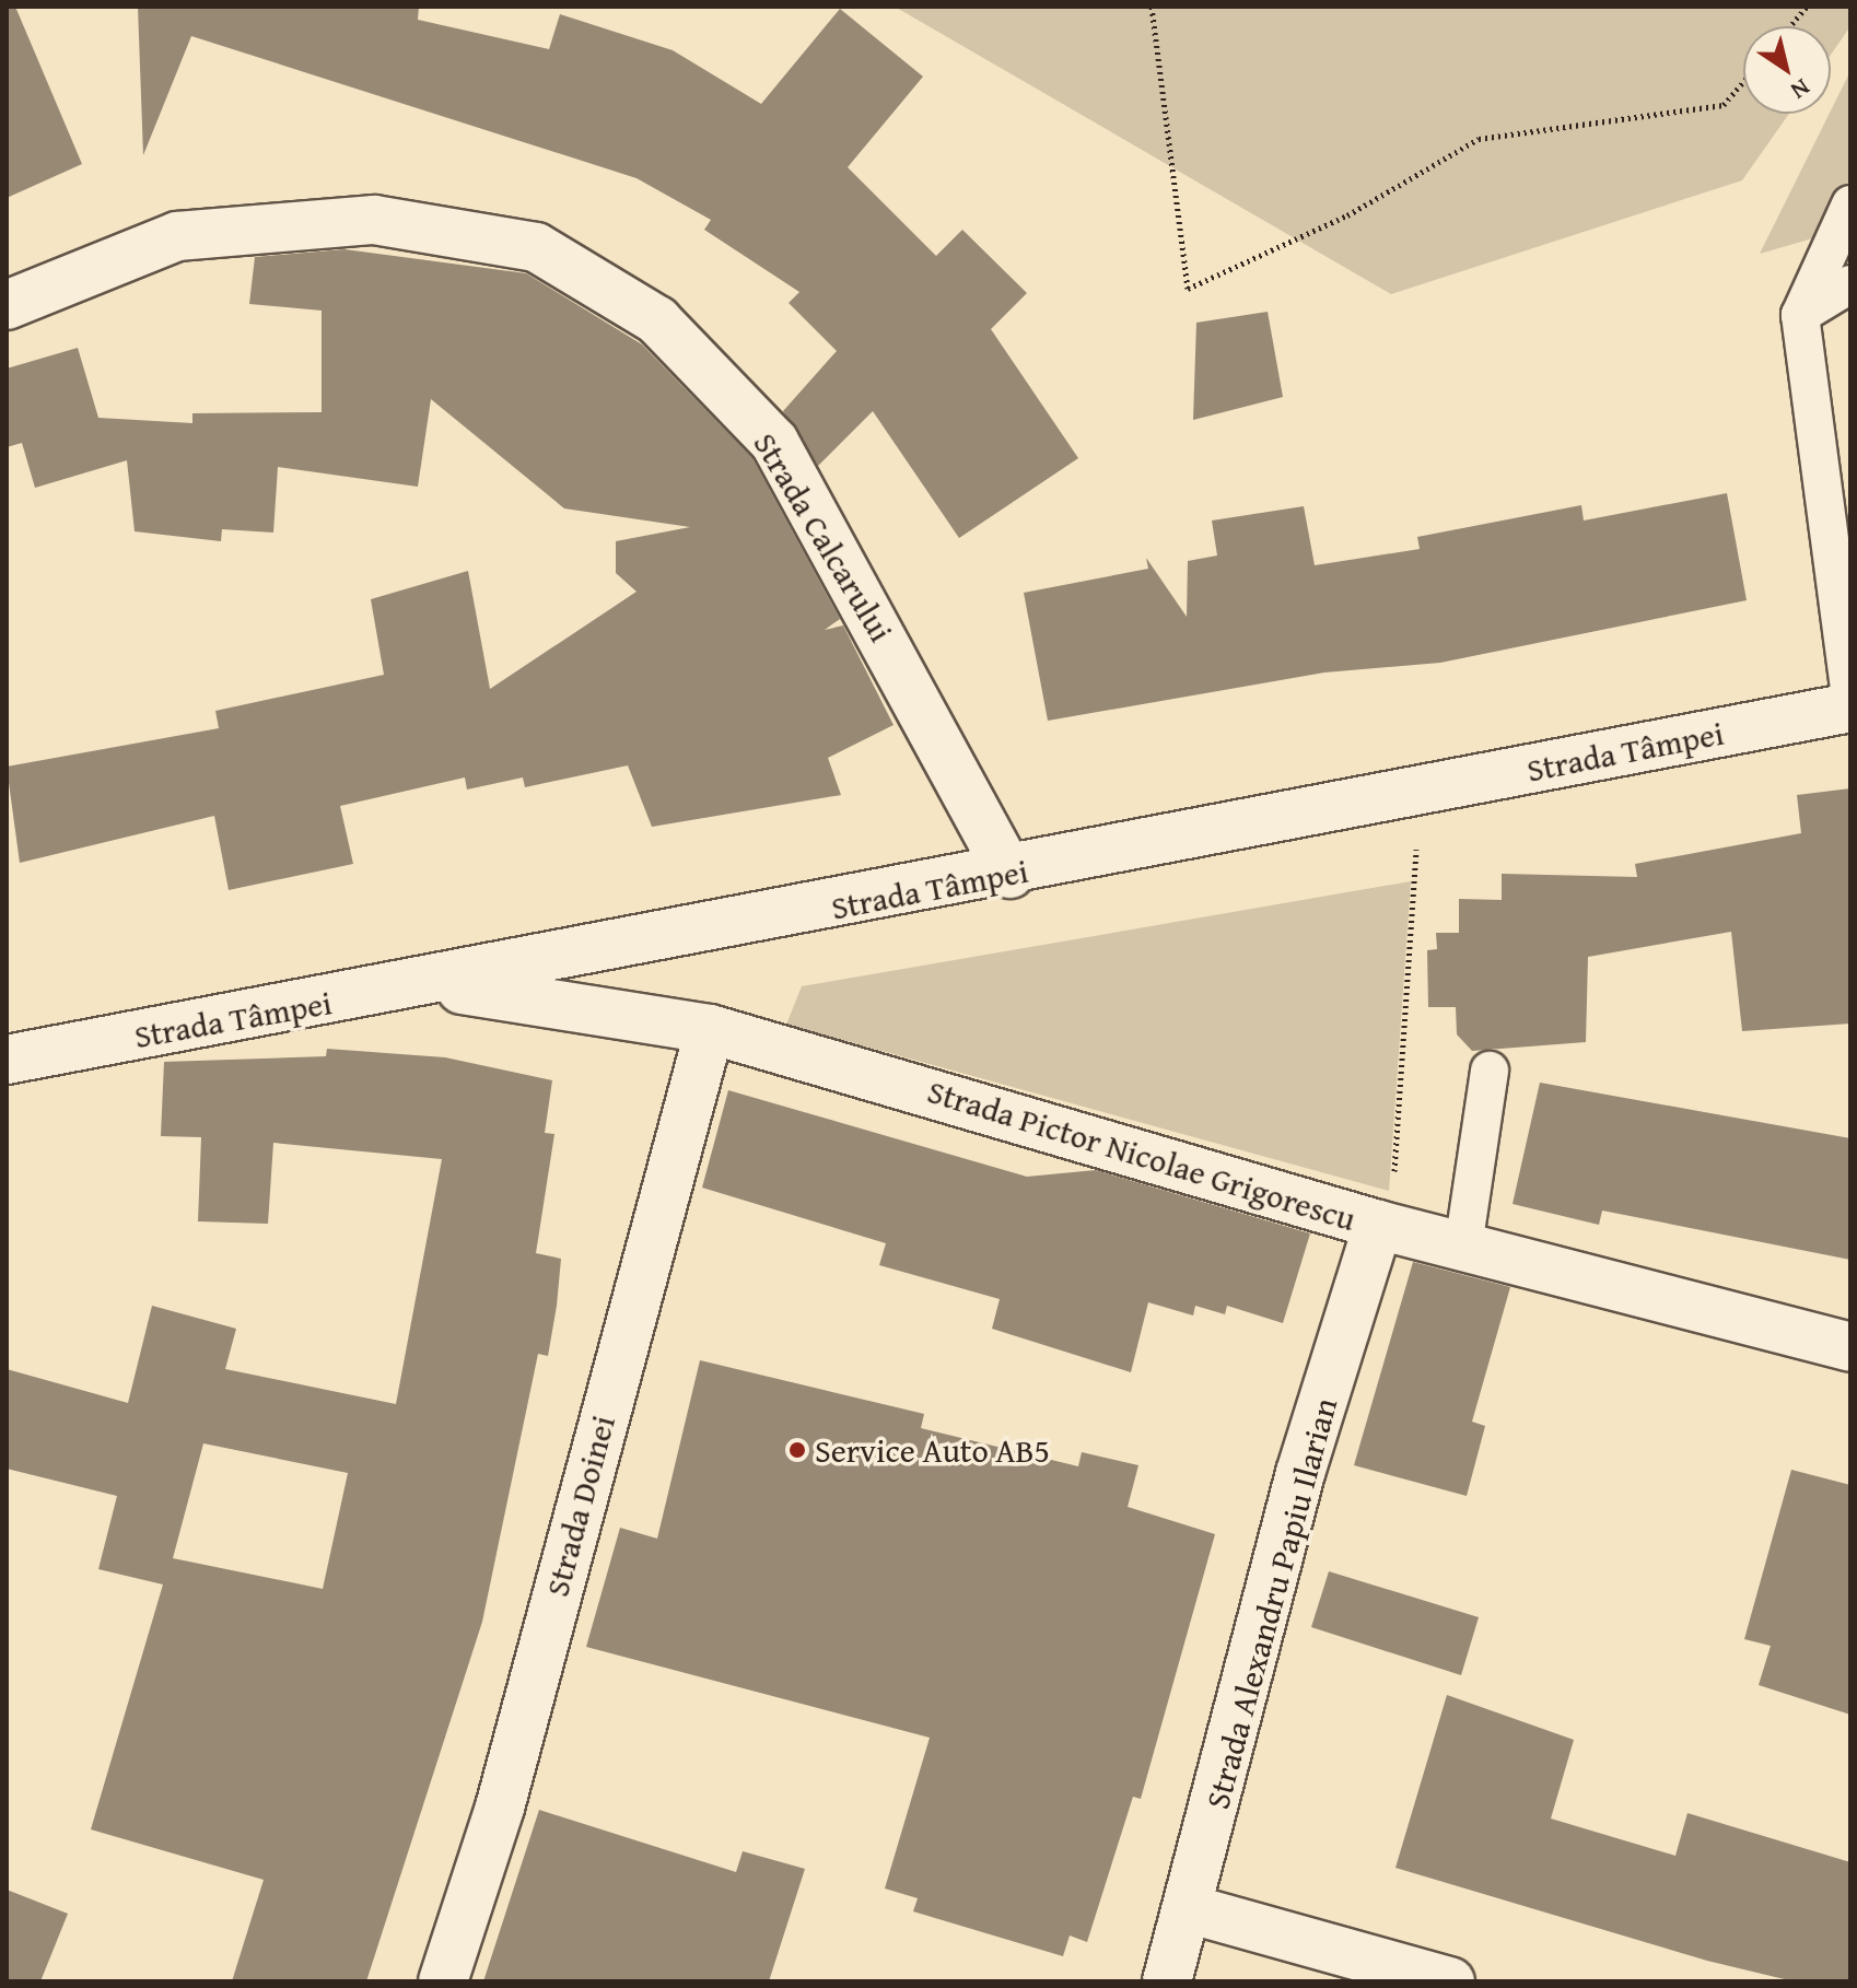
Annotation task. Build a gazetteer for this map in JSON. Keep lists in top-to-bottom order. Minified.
{"streets":{"street":["Strada Calcarului","Strada Tâmpei","Strada Pictor Nicolae Grigorescu","Strada Doinei","Strada Alexandru Papiu Ilarian"]},"crossings":[["Strada Calcarului","Strada Tâmpei"],["Strada Tâmpei","Strada Pictor Nicolae Grigorescu"],["Strada Pictor Nicolae Grigorescu","Strada Doinei"],["Strada Pictor Nicolae Grigorescu","Strada Alexandru Papiu Ilarian"]],"places":["Service Auto AB5"],"north":"bottom right"}
